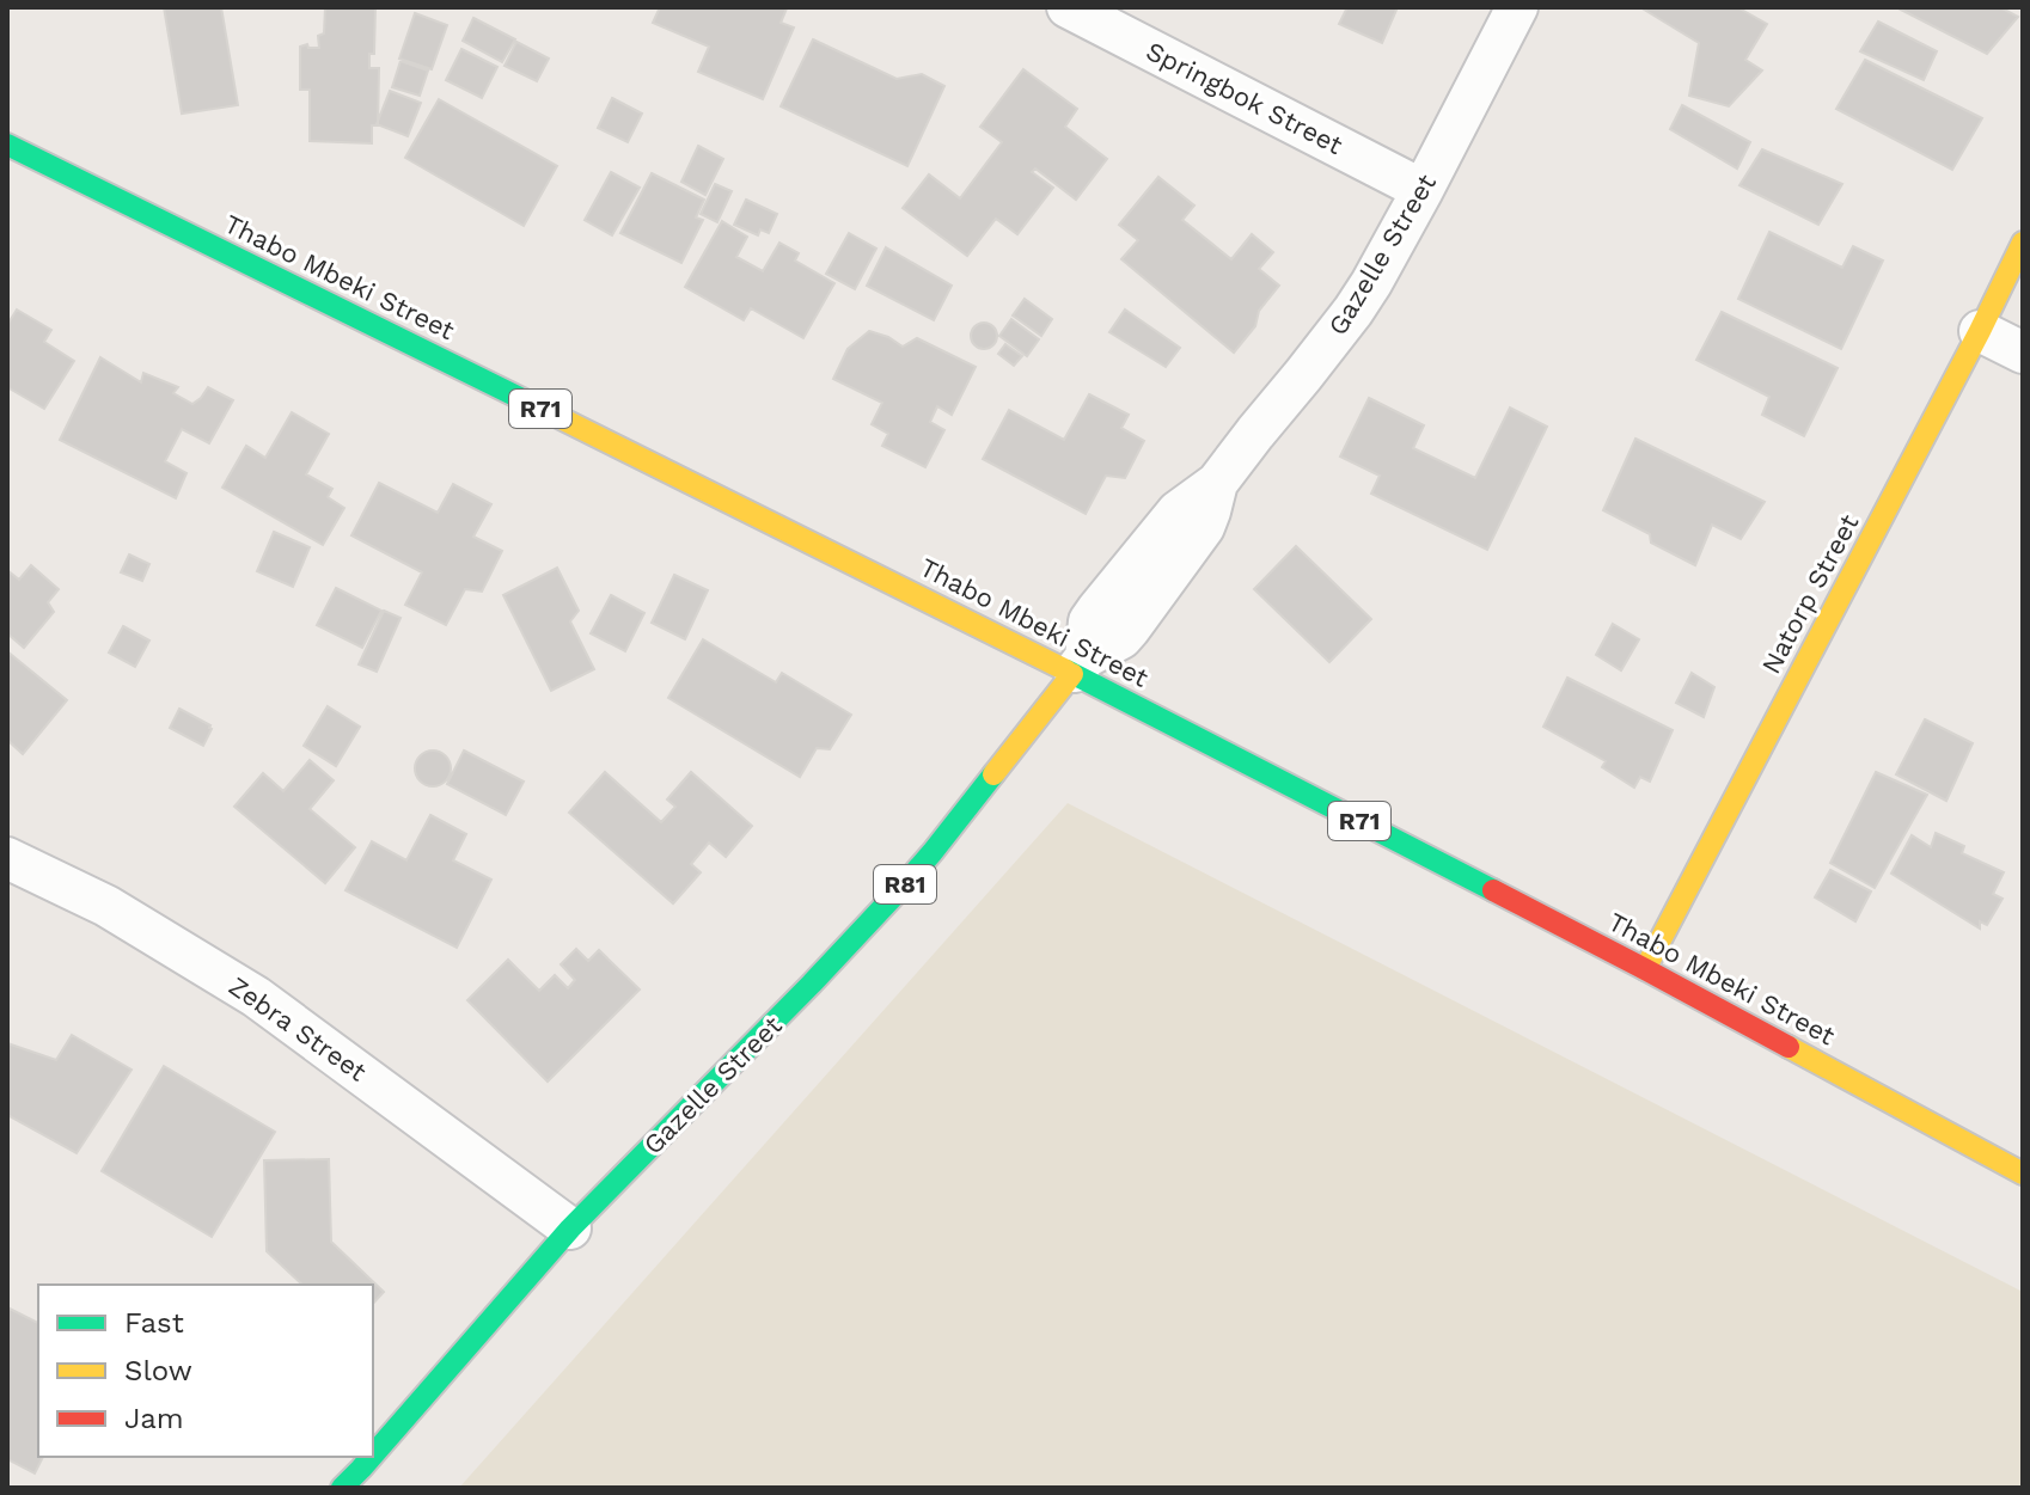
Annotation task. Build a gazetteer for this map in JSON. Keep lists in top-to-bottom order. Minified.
{"streets":{"main road":["Gazelle Street","Thabo Mbeki Street","R71","Natorp Street","R81"],"street":["Springbok Street","Zebra Street"]},"crossings":[["Springbok Street","Gazelle Street"],["Gazelle Street","Thabo Mbeki Street"],["Gazelle Street","Zebra Street"],["Thabo Mbeki Street","Natorp Street"]],"legend":["Fast","Slow","Jam"]}
